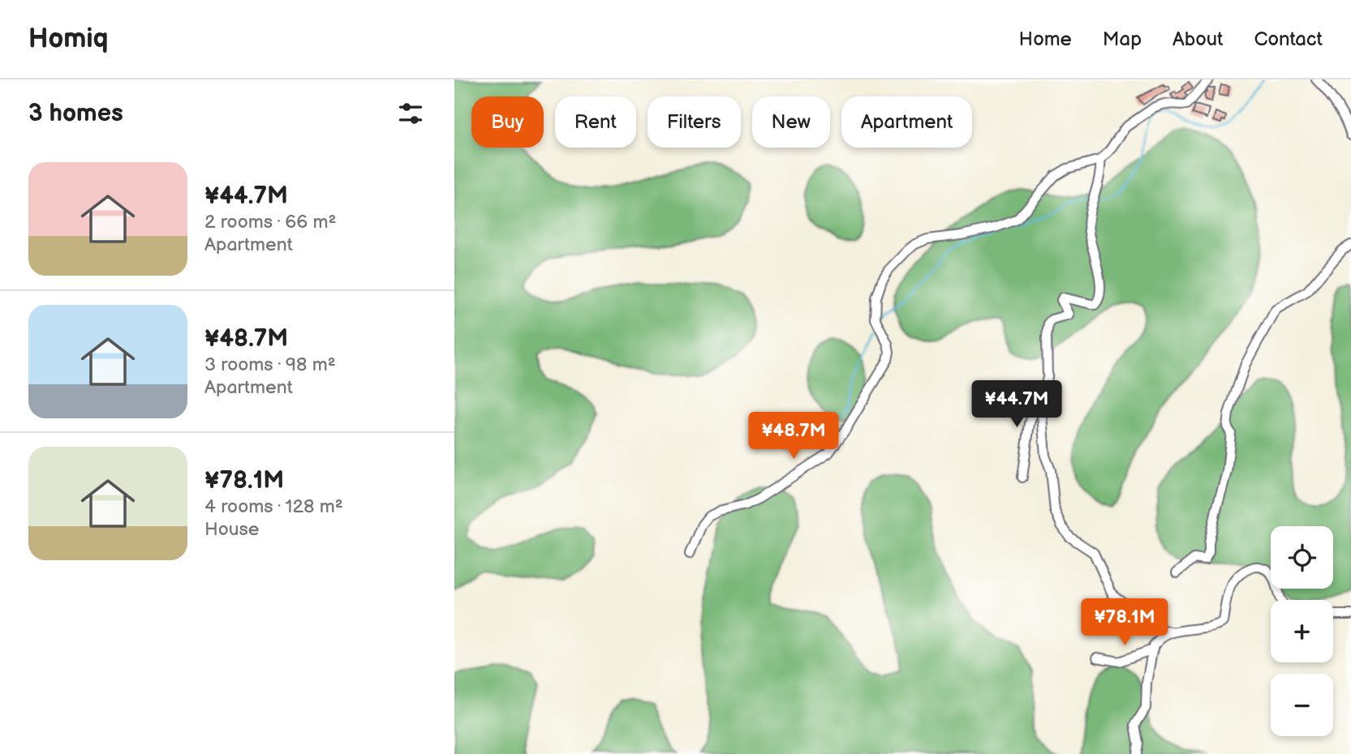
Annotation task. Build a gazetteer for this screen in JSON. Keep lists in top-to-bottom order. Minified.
{"page":{"header":"Homiq","nav":["Home","Map","About","Contact"],"heading":"3 homes","chip":["Buy","Rent","Filters","New","Apartment"],"list":[{"name":"¥44.7M","note":"2 rooms · 66 m² · Apartment"},{"name":"¥48.7M","note":"3 rooms · 98 m² · Apartment"},{"name":"¥78.1M","note":"4 rooms · 128 m² · House"}],"price":["¥44.7M","¥48.7M","¥78.1M"],"map_buttons":["+","−"]}}
